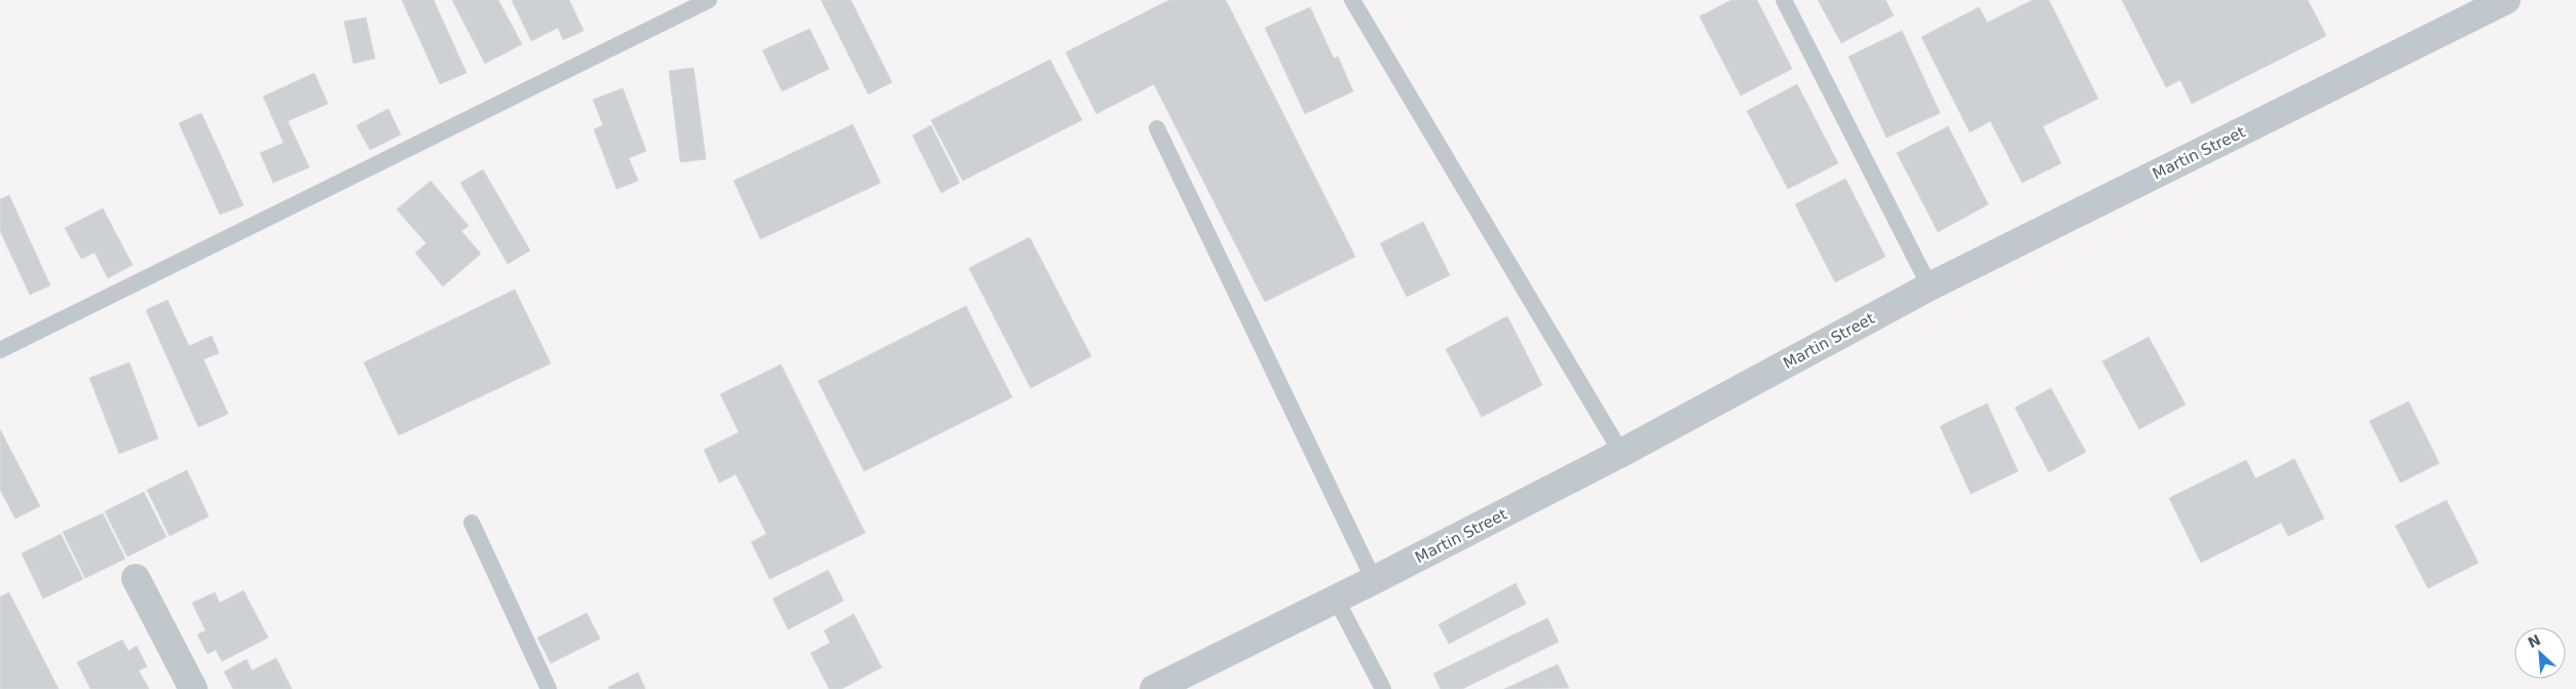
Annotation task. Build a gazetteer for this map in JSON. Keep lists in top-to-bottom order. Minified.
{"streets":{"street":["Martin Street"]},"north":"top left"}
